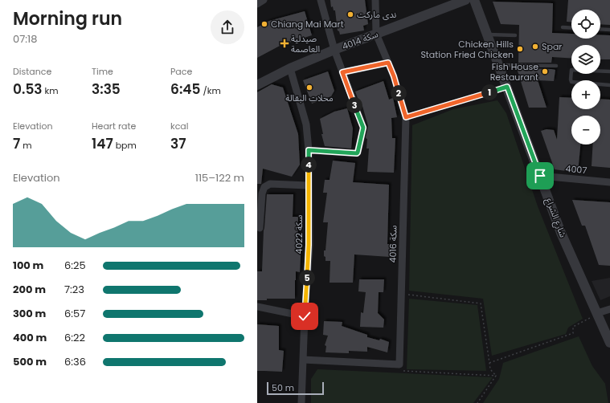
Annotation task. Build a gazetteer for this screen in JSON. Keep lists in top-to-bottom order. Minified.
{"streets":{"street":["سكة 4014","4007","شارع الشراع","سكة 4022","سكة 4016"]},"crossings":[["سكة 4014","سكة 4022"],["سكة 4014","سكة 4016"],["4007","شارع الشراع"]],"places":{"other":["ندى ماركت","Chiang Mai Mart","Spar","Chicken Hills Station Fried Chicken","Fish House Restaurant","محلات البقالة"],"health":["صيدلية العاصمة"]},"scale_bar":"50 m","page":{"heading":["Morning run","07:18"],"map_buttons":["+","−"],"stats":[["Distance","0.53 km"],["Time","3:35"],["Pace","6:45 /km"],["Elevation","7 m"],["Heart rate","147 bpm"],["kcal","37"]],"pins":["1","2","3","4","5"],"chart":["Elevation","115–122 m"],"list":[{"name":"100 m","note":"6:25"},{"name":"200 m","note":"7:23"},{"name":"300 m","note":"6:57"},{"name":"400 m","note":"6:22"},{"name":"500 m","note":"6:36"}],"scale":"50 m"}}
